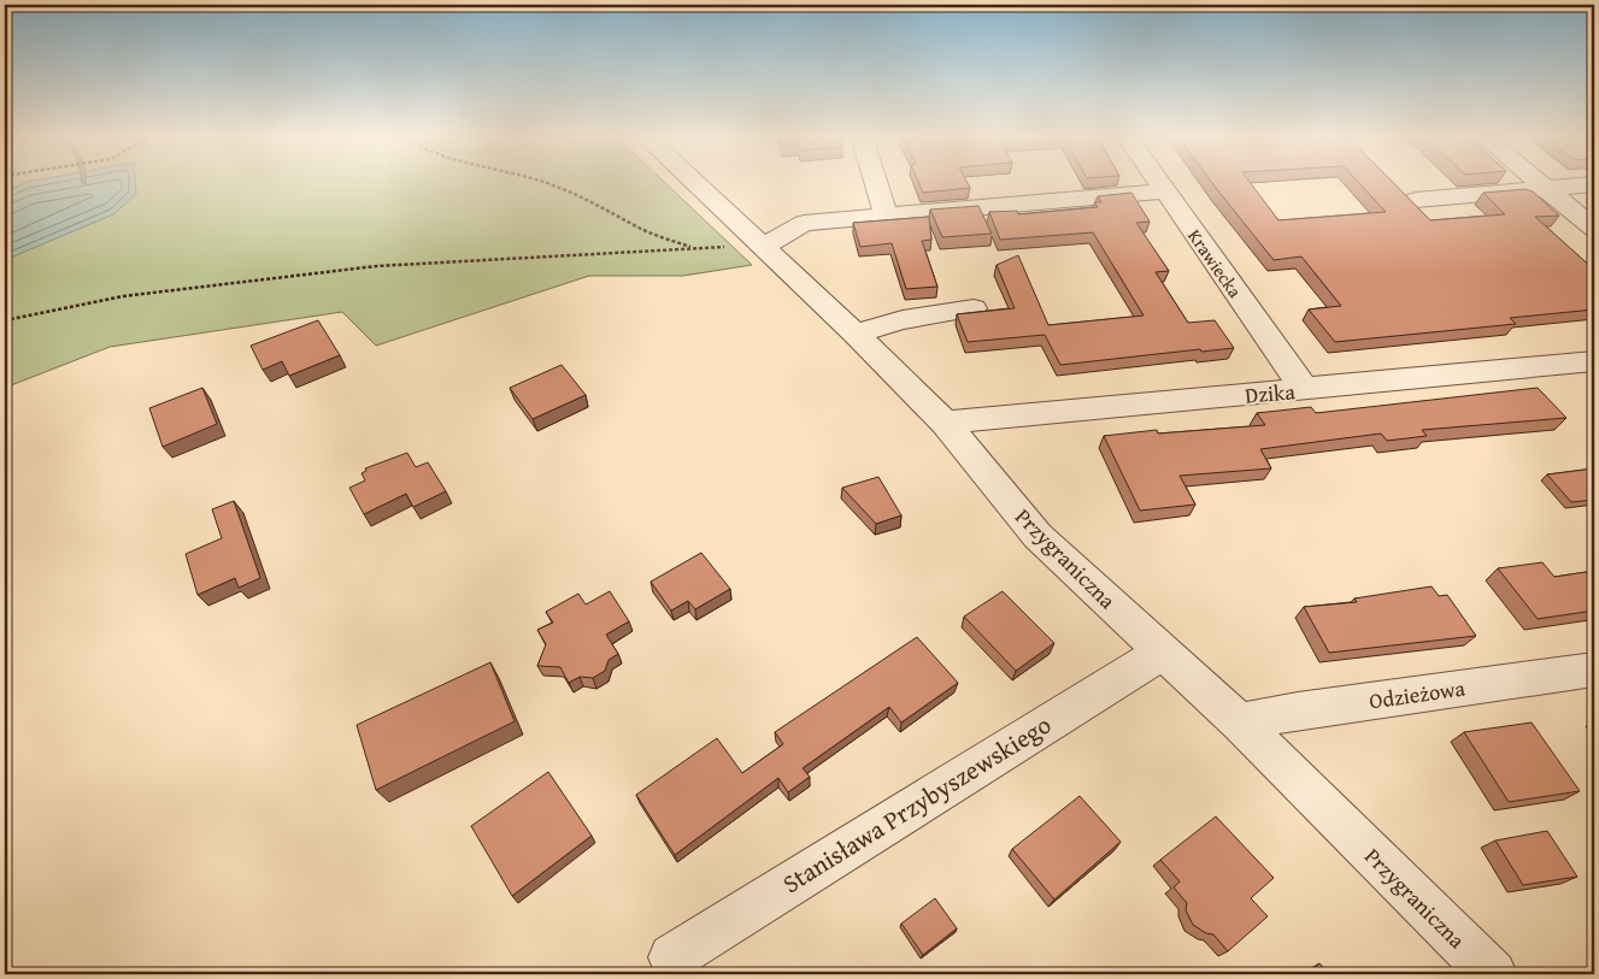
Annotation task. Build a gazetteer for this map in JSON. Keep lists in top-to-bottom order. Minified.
{"streets":{"street":["Krawiecka","Dzika","Przygraniczna","Odzieżowa","Stanisława Przybyszewskiego"]},"crossings":[["Krawiecka","Dzika"],["Dzika","Przygraniczna"],["Przygraniczna","Odzieżowa"],["Przygraniczna","Stanisława Przybyszewskiego"]]}
